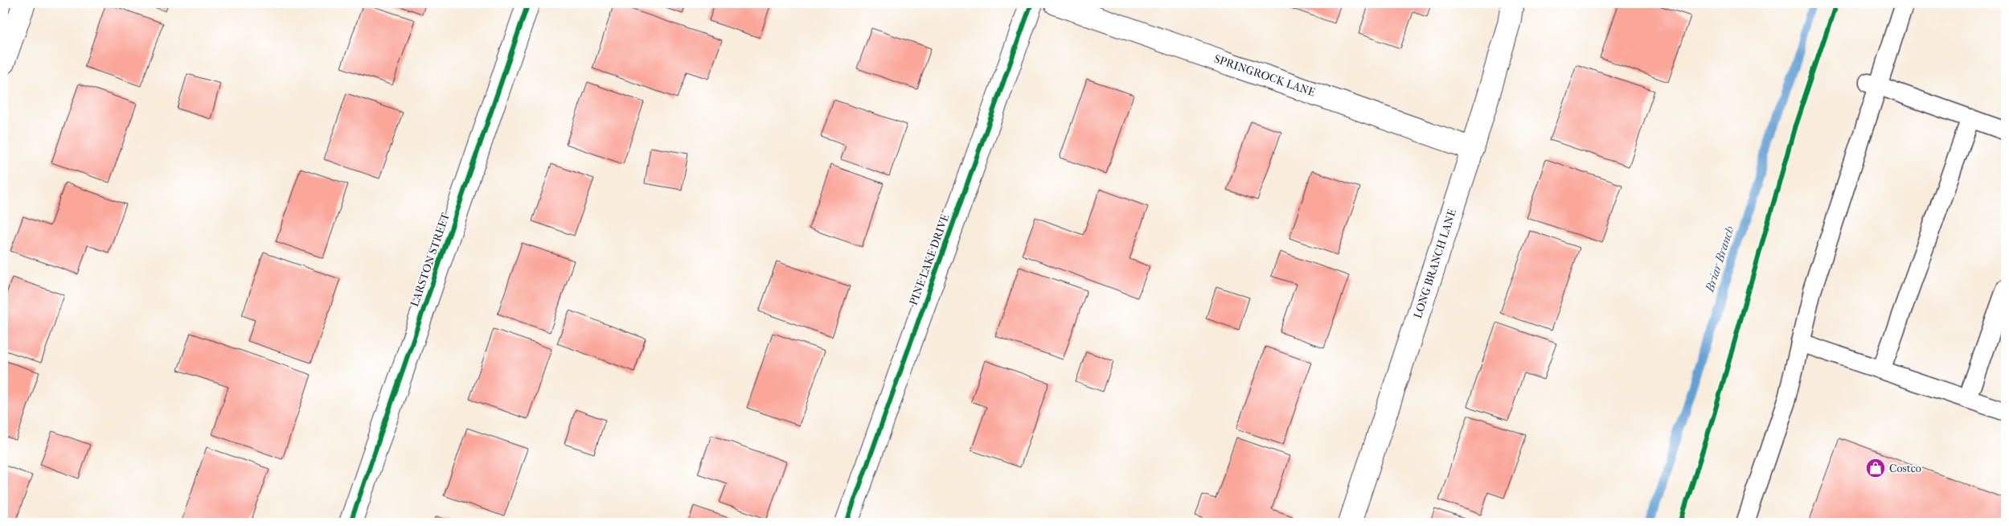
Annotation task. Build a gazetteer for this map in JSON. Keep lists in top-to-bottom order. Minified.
{"streets":{"street":["SPRINGROCK LANE","LARSTON STREET","PINE LAKE DRIVE","LONG BRANCH LANE"]},"crossings":[["SPRINGROCK LANE","LONG BRANCH LANE"]],"water":["Briar Branch"],"places":{"shop":["Costco"]}}
